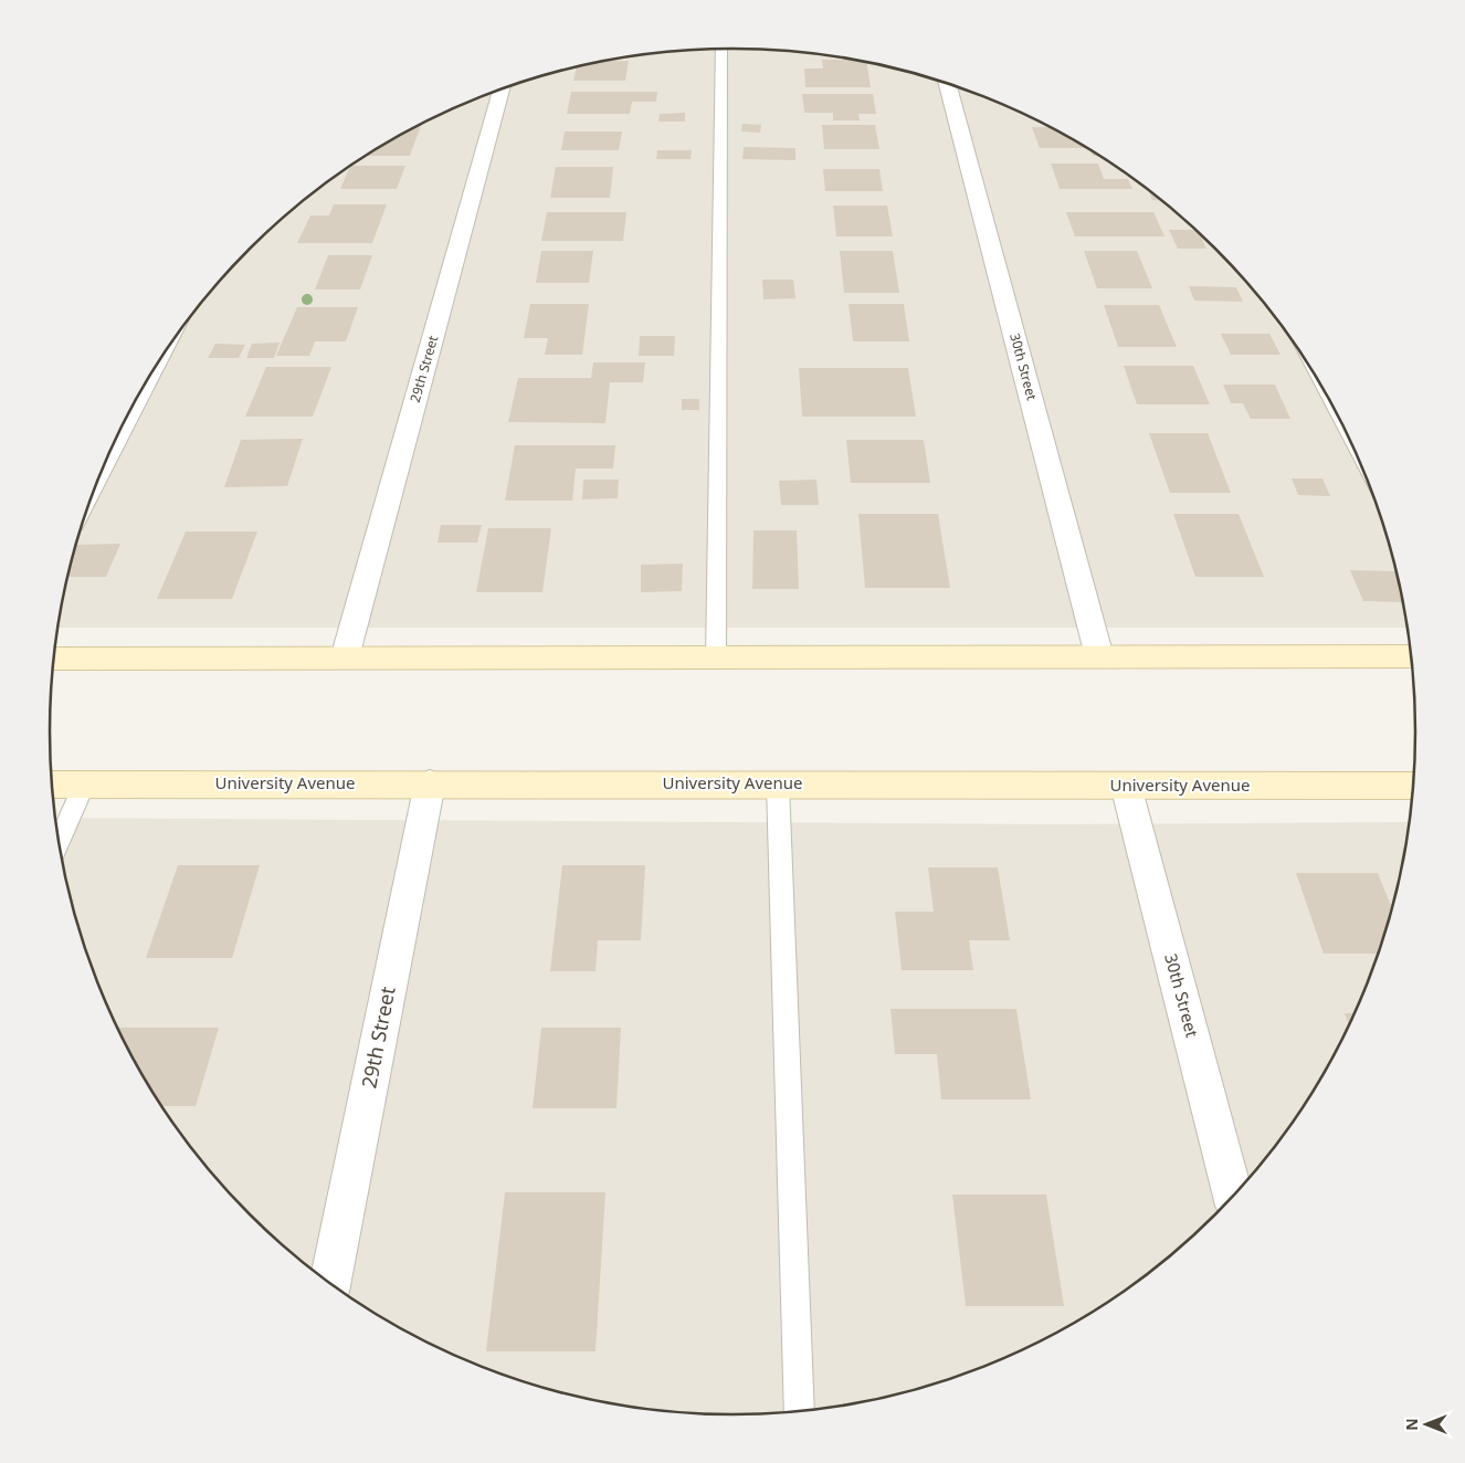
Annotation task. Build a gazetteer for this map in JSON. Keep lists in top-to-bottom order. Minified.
{"streets":{"main road":["University Avenue"],"street":["30th Street","29th Street"]},"crossings":[["30th Street","University Avenue"],["29th Street","University Avenue"]],"north":"left"}
